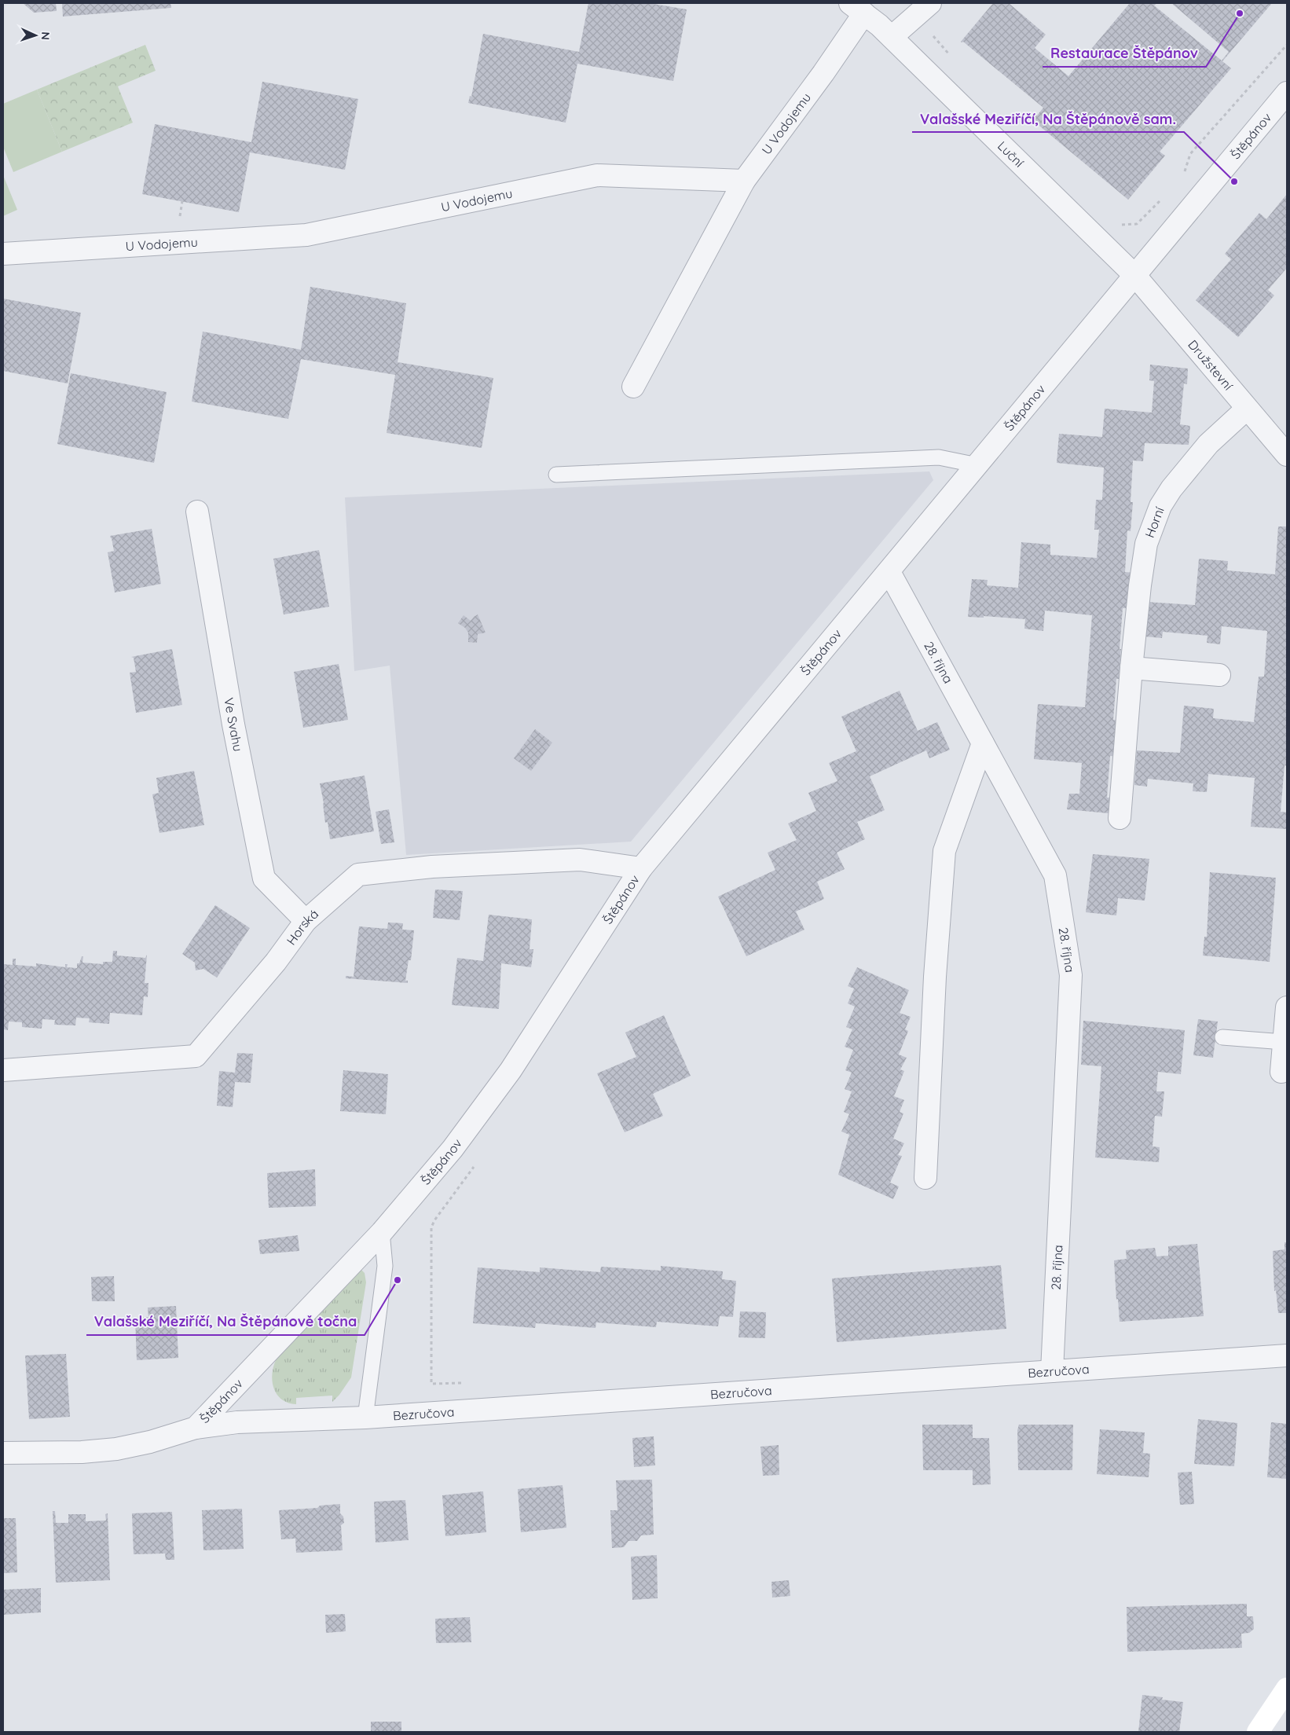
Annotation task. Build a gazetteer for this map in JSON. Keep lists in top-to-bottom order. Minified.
{"streets":{"street":["U Vodojemu","Štěpánov","Luční","Družstevní","Horní","28. října","Ve Svahu","Horská","Bezručova"]},"crossings":[["U Vodojemu","Luční"],["Štěpánov","Luční"],["Štěpánov","Družstevní"],["Štěpánov","28. října"],["Štěpánov","Horská"],["Štěpánov","Bezručova"],["Luční","Družstevní"],["Družstevní","Horní"],["28. října","Bezručova"],["Ve Svahu","Horská"]],"places":["Restaurace Štěpánov","Valašské Meziříčí, Na Štěpánově sam.","Valašské Meziříčí, Na Štěpánově točna"],"north":"right"}
